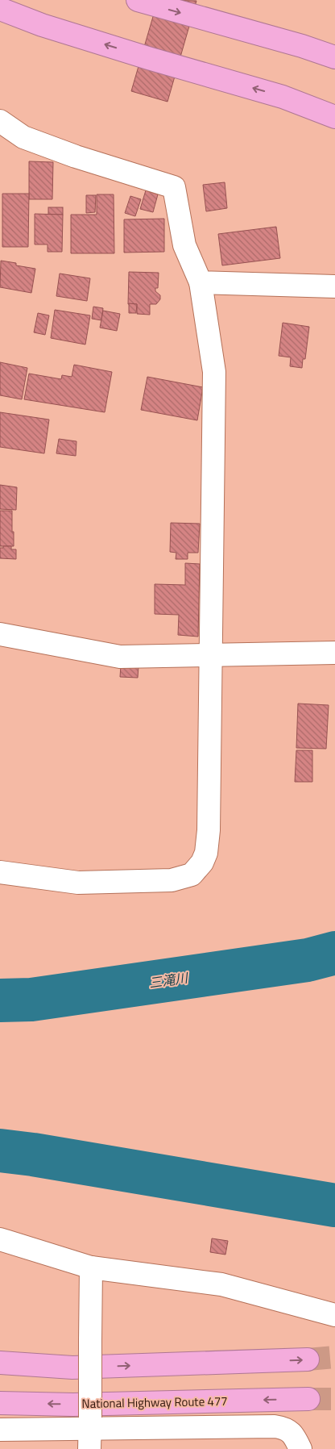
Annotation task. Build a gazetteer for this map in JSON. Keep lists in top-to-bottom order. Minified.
{"streets":{"highway":["National Highway Route 477"]},"water":["三滝川"]}
